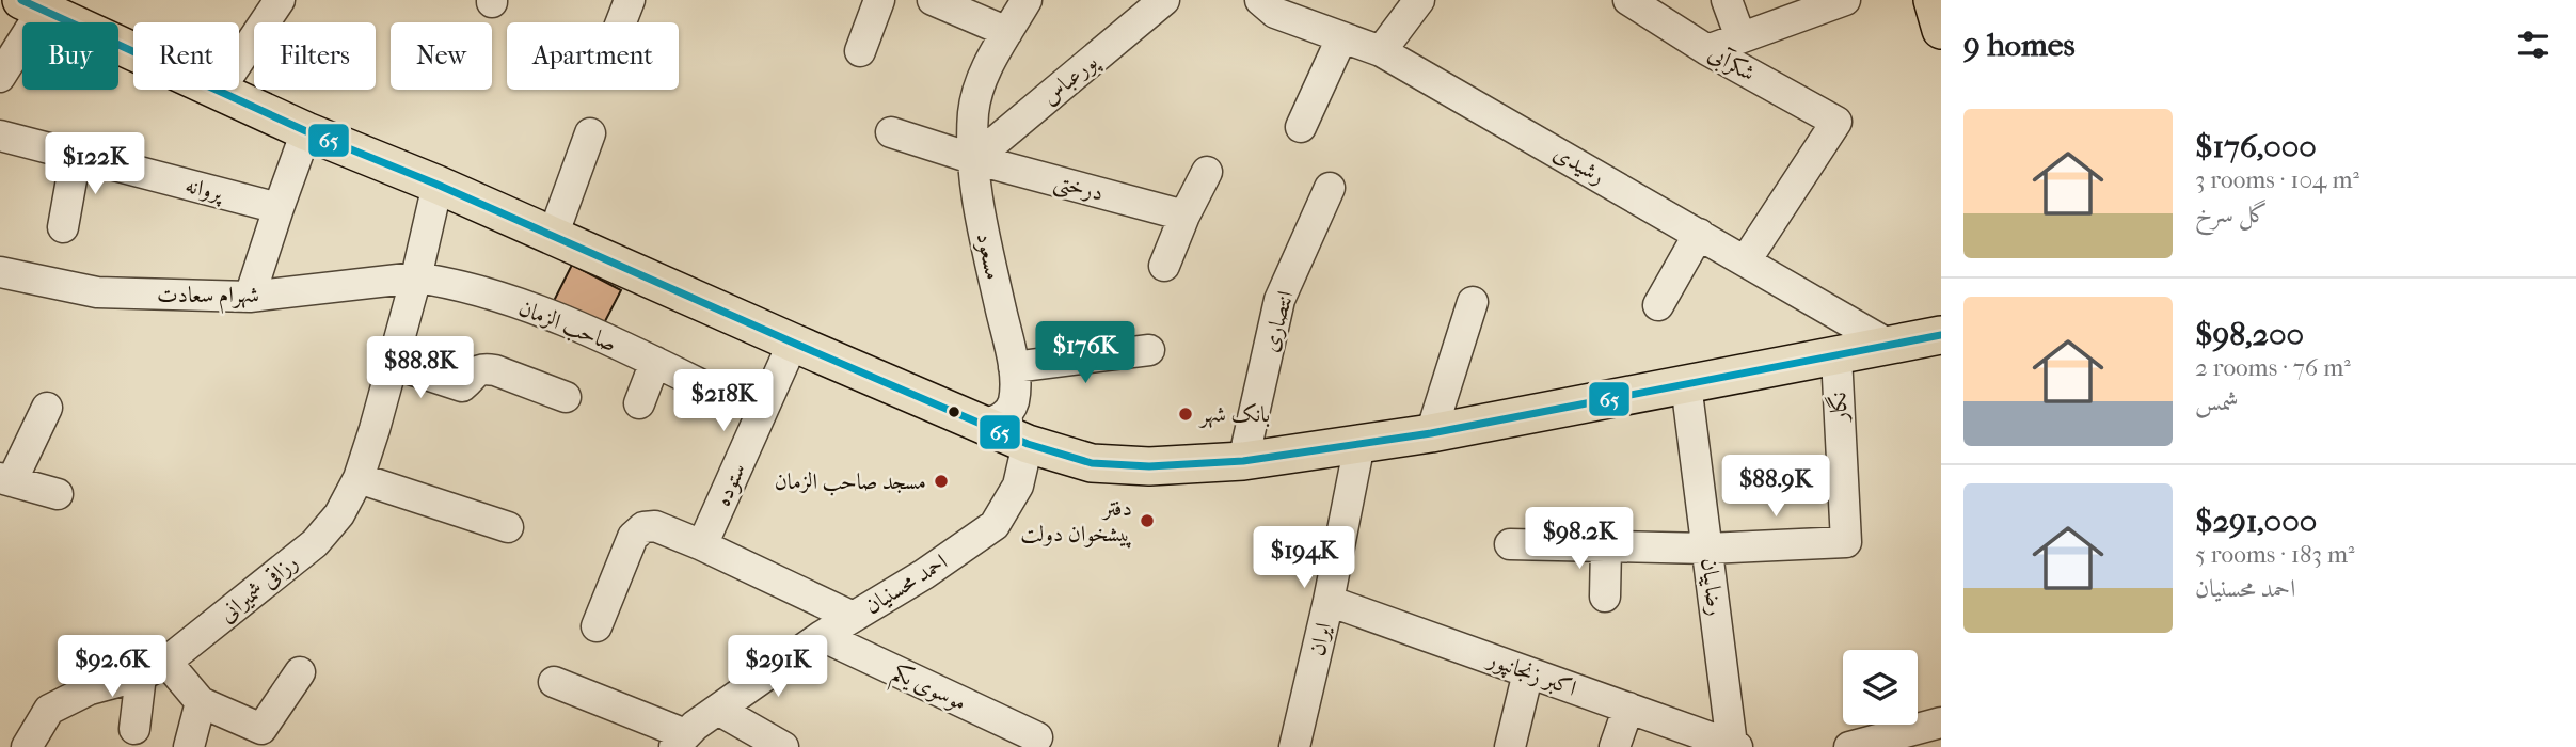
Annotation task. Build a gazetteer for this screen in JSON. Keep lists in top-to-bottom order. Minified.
{"streets":{"street":["شکرآبی","پورعباس","رشیدی","درختی","پروانه","مسعود","شهرام سعادت","انتصاری","صاحب الزمان","نگار","ستوده","احمد محسنیان","رضاییان","رزاقی شمیرانی","ایران","اکبر زنجانپور","موسوی یکم"]},"crossings":[["شکرآبی","رشیدی"],["پورعباس","درختی"],["پورعباس","مسعود"],["درختی","مسعود"],["شهرام سعادت","صاحب الزمان"],["شهرام سعادت","رزاقی شمیرانی"],["صاحب الزمان","رزاقی شمیرانی"],["نگار","رضاییان"],["احمد محسنیان","موسوی یکم"],["رضاییان","اکبر زنجانپور"],["ایران","اکبر زنجانپور"]],"places":["بانک شهر","مسجد صاحب الزمان","دفتر پیشخوان دولت"],"lines":["transit line 65"],"page":{"heading":"9 homes","chip":["Buy","Rent","Filters","New","Apartment"],"list":[{"name":"$176,000","note":"3 rooms · 104 m² · گل سرخ"},{"name":"$98,200","note":"2 rooms · 76 m² · شمس"},{"name":"$291,000","note":"5 rooms · 183 m² · احمد محسنیان"}],"price":["$122K","$176K","$88.8K","$218K","$88.9K","$98.2K","$194K","$92.6K","$291K"]}}
